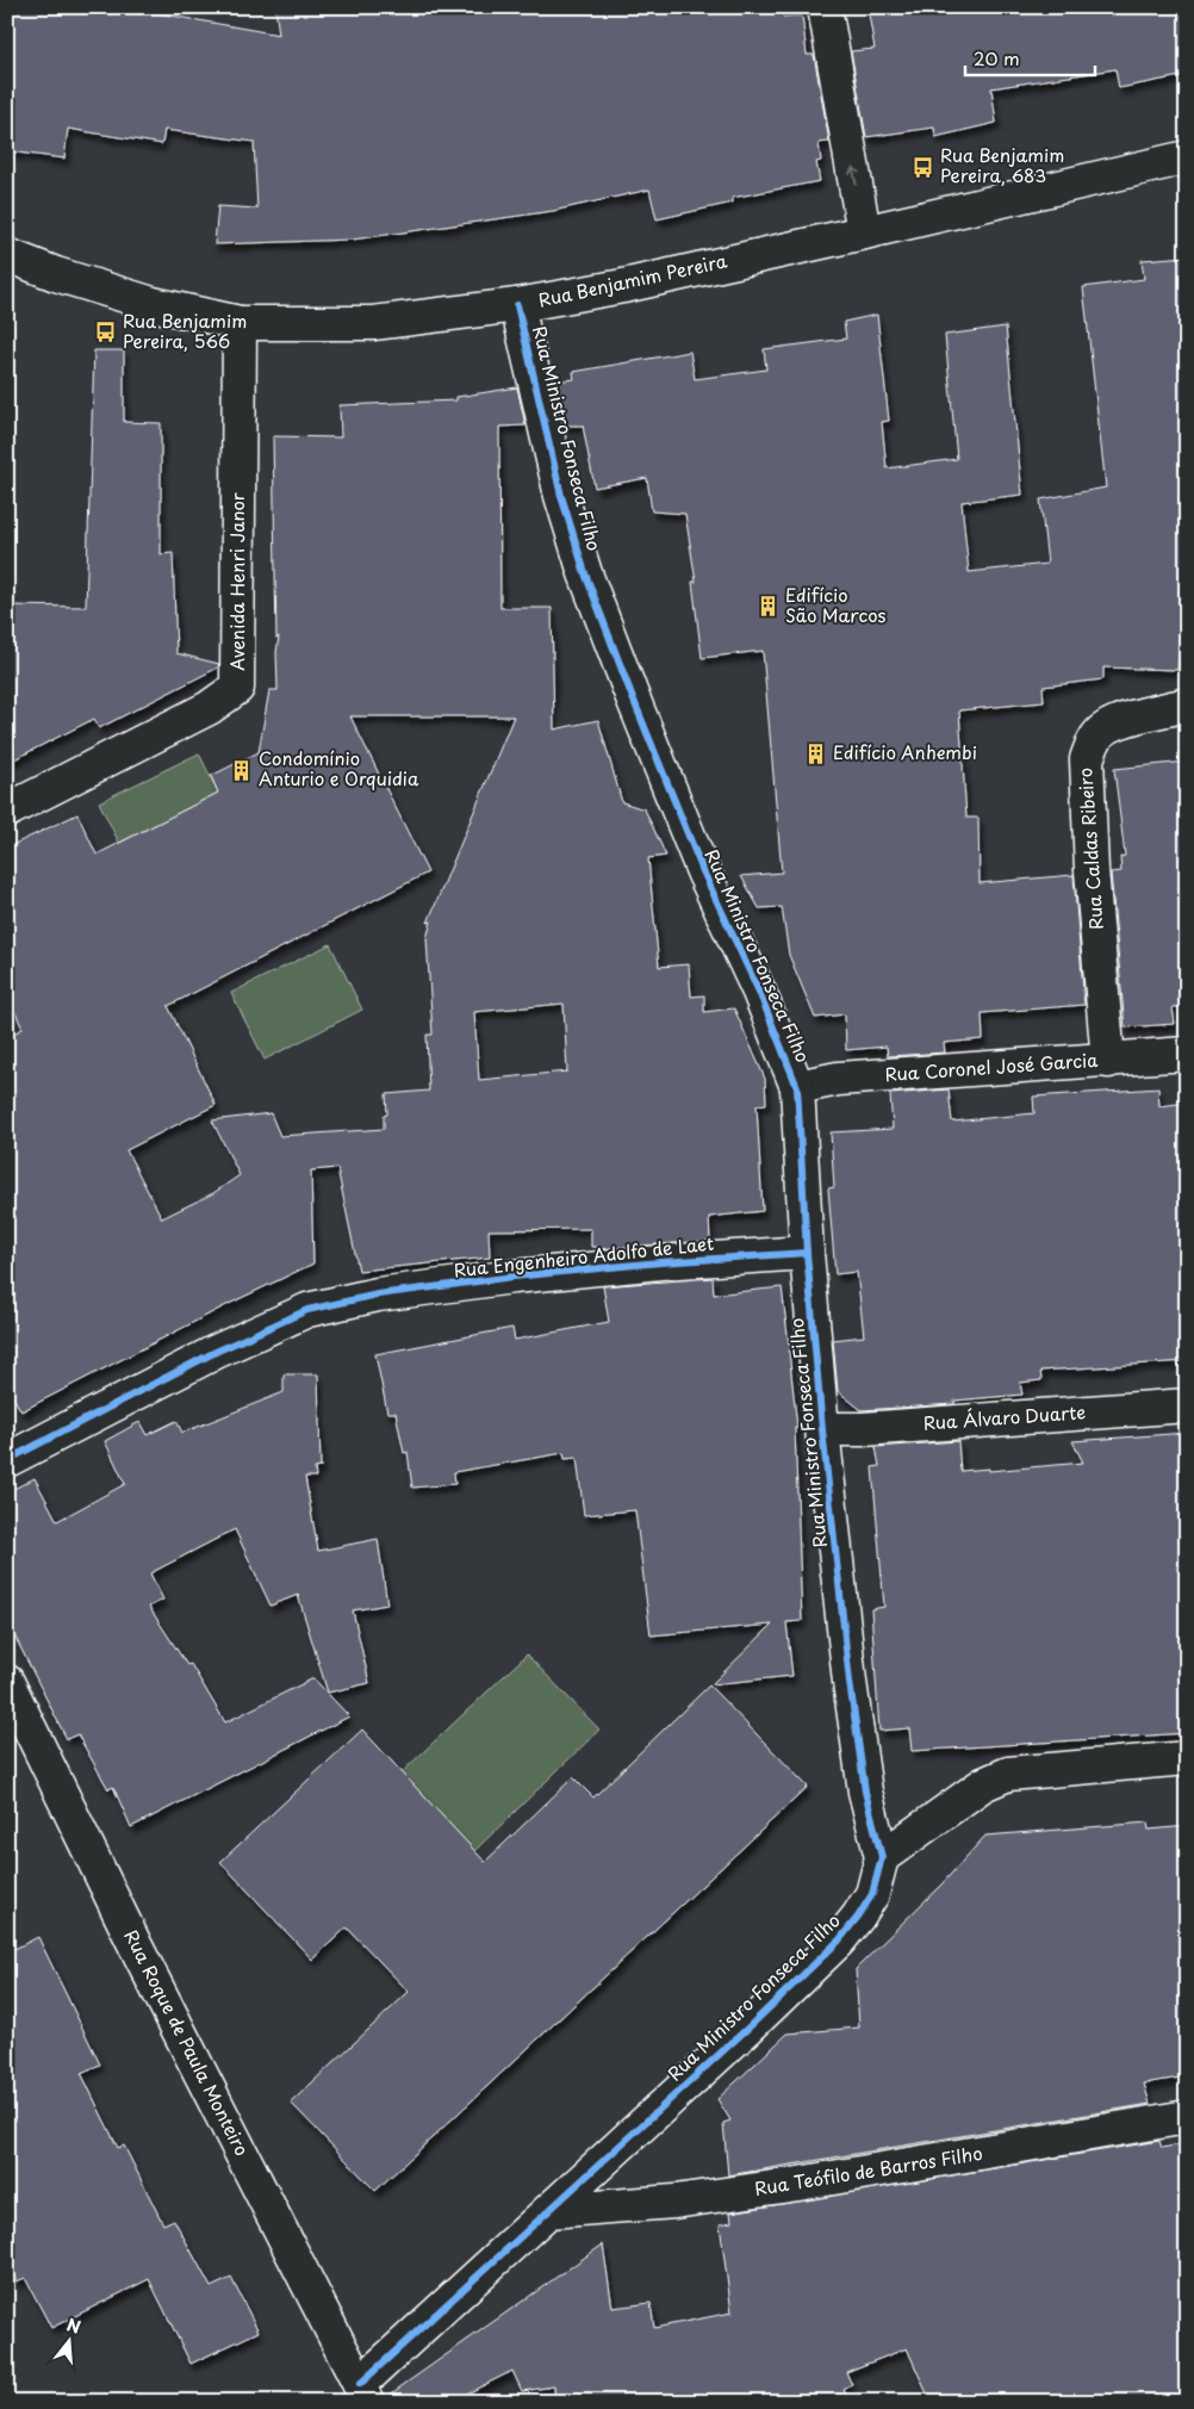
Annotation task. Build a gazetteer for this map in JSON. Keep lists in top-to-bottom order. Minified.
{"streets":{"street":["Rua Benjamim Pereira","Rua Ministro Fonseca Filho","Avenida Henri Janor","Rua Caldas Ribeiro","Rua Coronel José Garcia","Rua Engenheiro Adolfo de Laet","Rua Álvaro Duarte","Rua Roque de Paula Monteiro","Rua Teófilo de Barros Filho"]},"crossings":[["Rua Benjamim Pereira","Rua Ministro Fonseca Filho"],["Rua Benjamim Pereira","Avenida Henri Janor"],["Rua Ministro Fonseca Filho","Rua Coronel José Garcia"],["Rua Ministro Fonseca Filho","Rua Engenheiro Adolfo de Laet"],["Rua Ministro Fonseca Filho","Rua Álvaro Duarte"],["Rua Ministro Fonseca Filho","Rua Roque de Paula Monteiro"],["Rua Ministro Fonseca Filho","Rua Teófilo de Barros Filho"],["Rua Caldas Ribeiro","Rua Coronel José Garcia"]],"places":{"bus stop":["Rua Benjamim Pereira, 683","Rua Benjamim Pereira, 566"],"building":["Edifício São Marcos","Edifício Anhembi","Condomínio Anturio e Orquidia"]},"scale_bar":"20 m","north":"top"}
